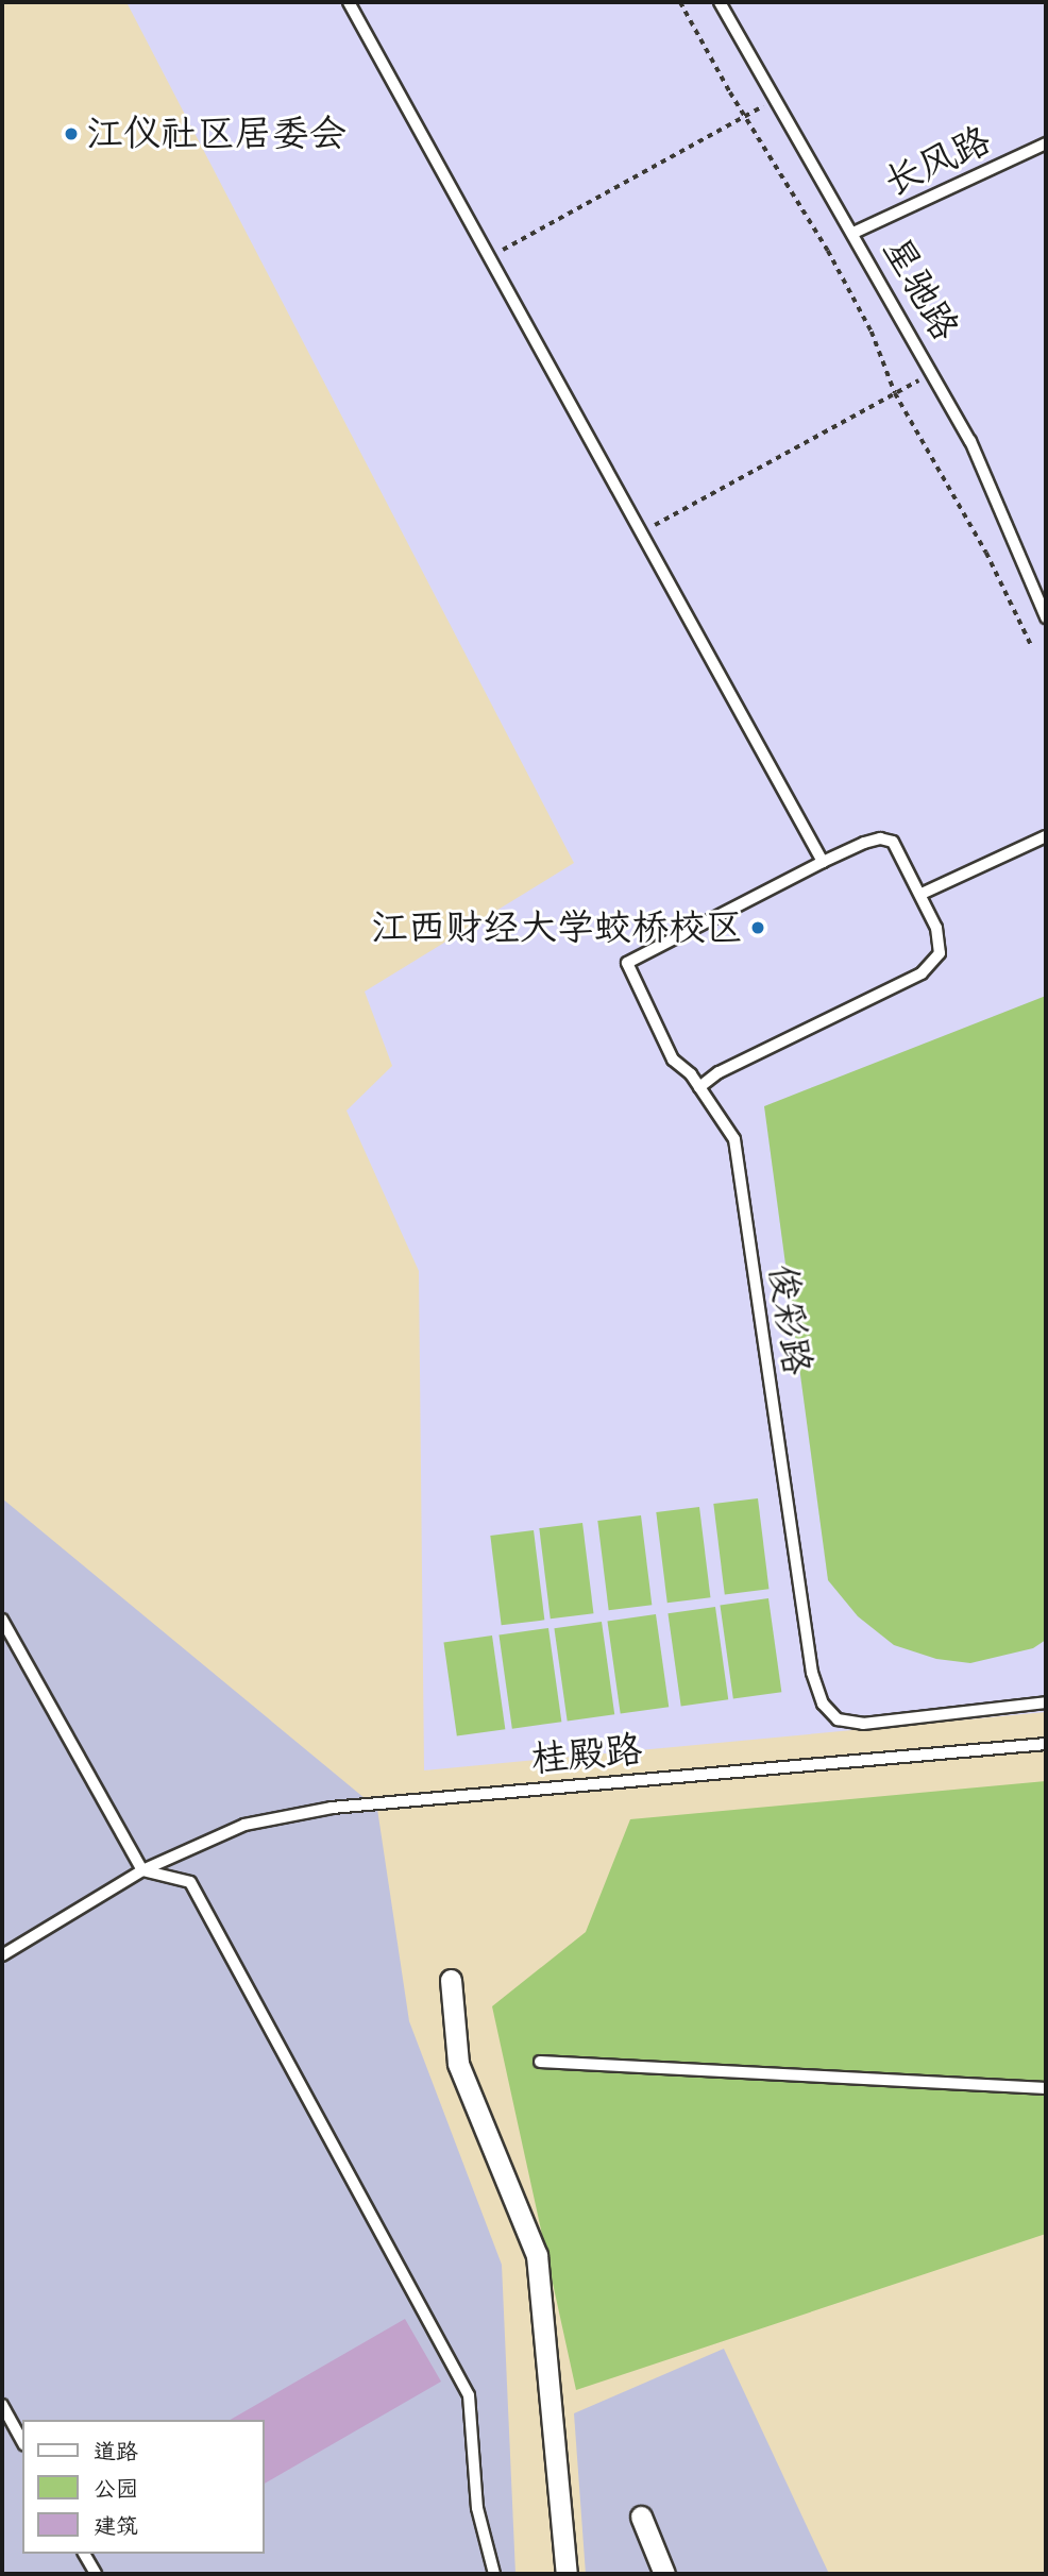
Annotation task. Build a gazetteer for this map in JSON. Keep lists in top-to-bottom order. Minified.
{"streets":{"lane":["长风路","星驰路","俊彩路","桂殿路"]},"crossings":[["长风路","星驰路"]],"places":["江仪社区居委会","江西财经大学蛟桥校区"],"legend":["道路","公园","建筑"]}
